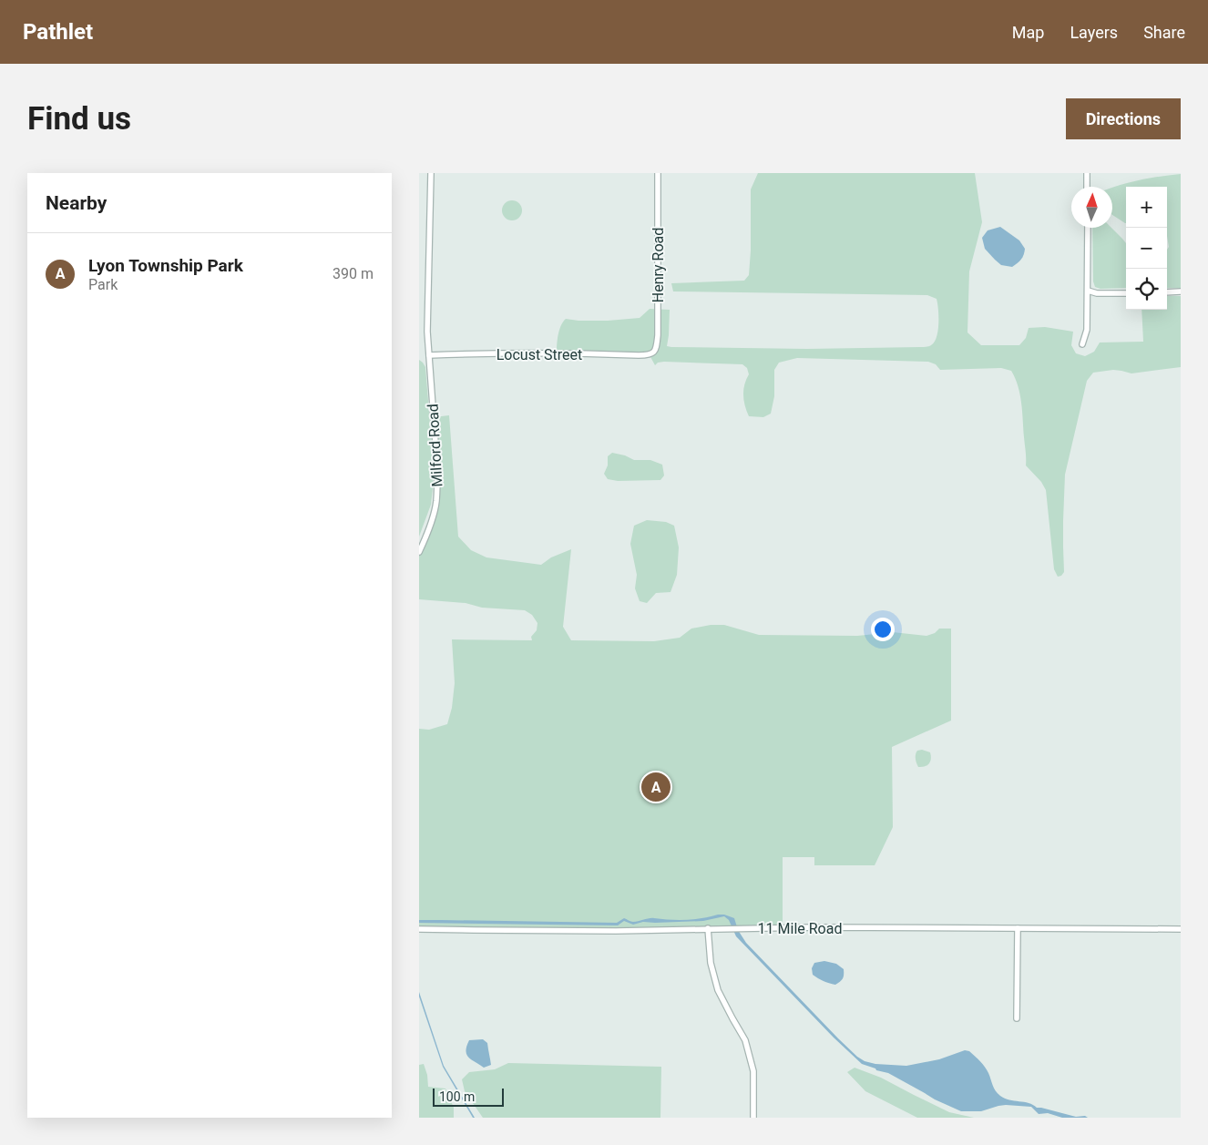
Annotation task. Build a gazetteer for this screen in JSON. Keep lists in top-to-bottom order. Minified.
{"streets":{"street":["Henry Road","Locust Street","Milford Road","11 Mile Road"]},"crossings":[["Henry Road","Locust Street"],["Locust Street","Milford Road"]],"scale_bar":"100 m","north":"top","page":{"header":"Pathlet","nav":["Map","Layers","Share"],"buttons":"Directions","title":"Find us","heading":"Nearby","map_buttons":["+","−"],"list":[{"mark":"A","name":"Lyon Township Park","note":"Park","value":"390 m"}],"pins":"A","scale":"100 m"}}
